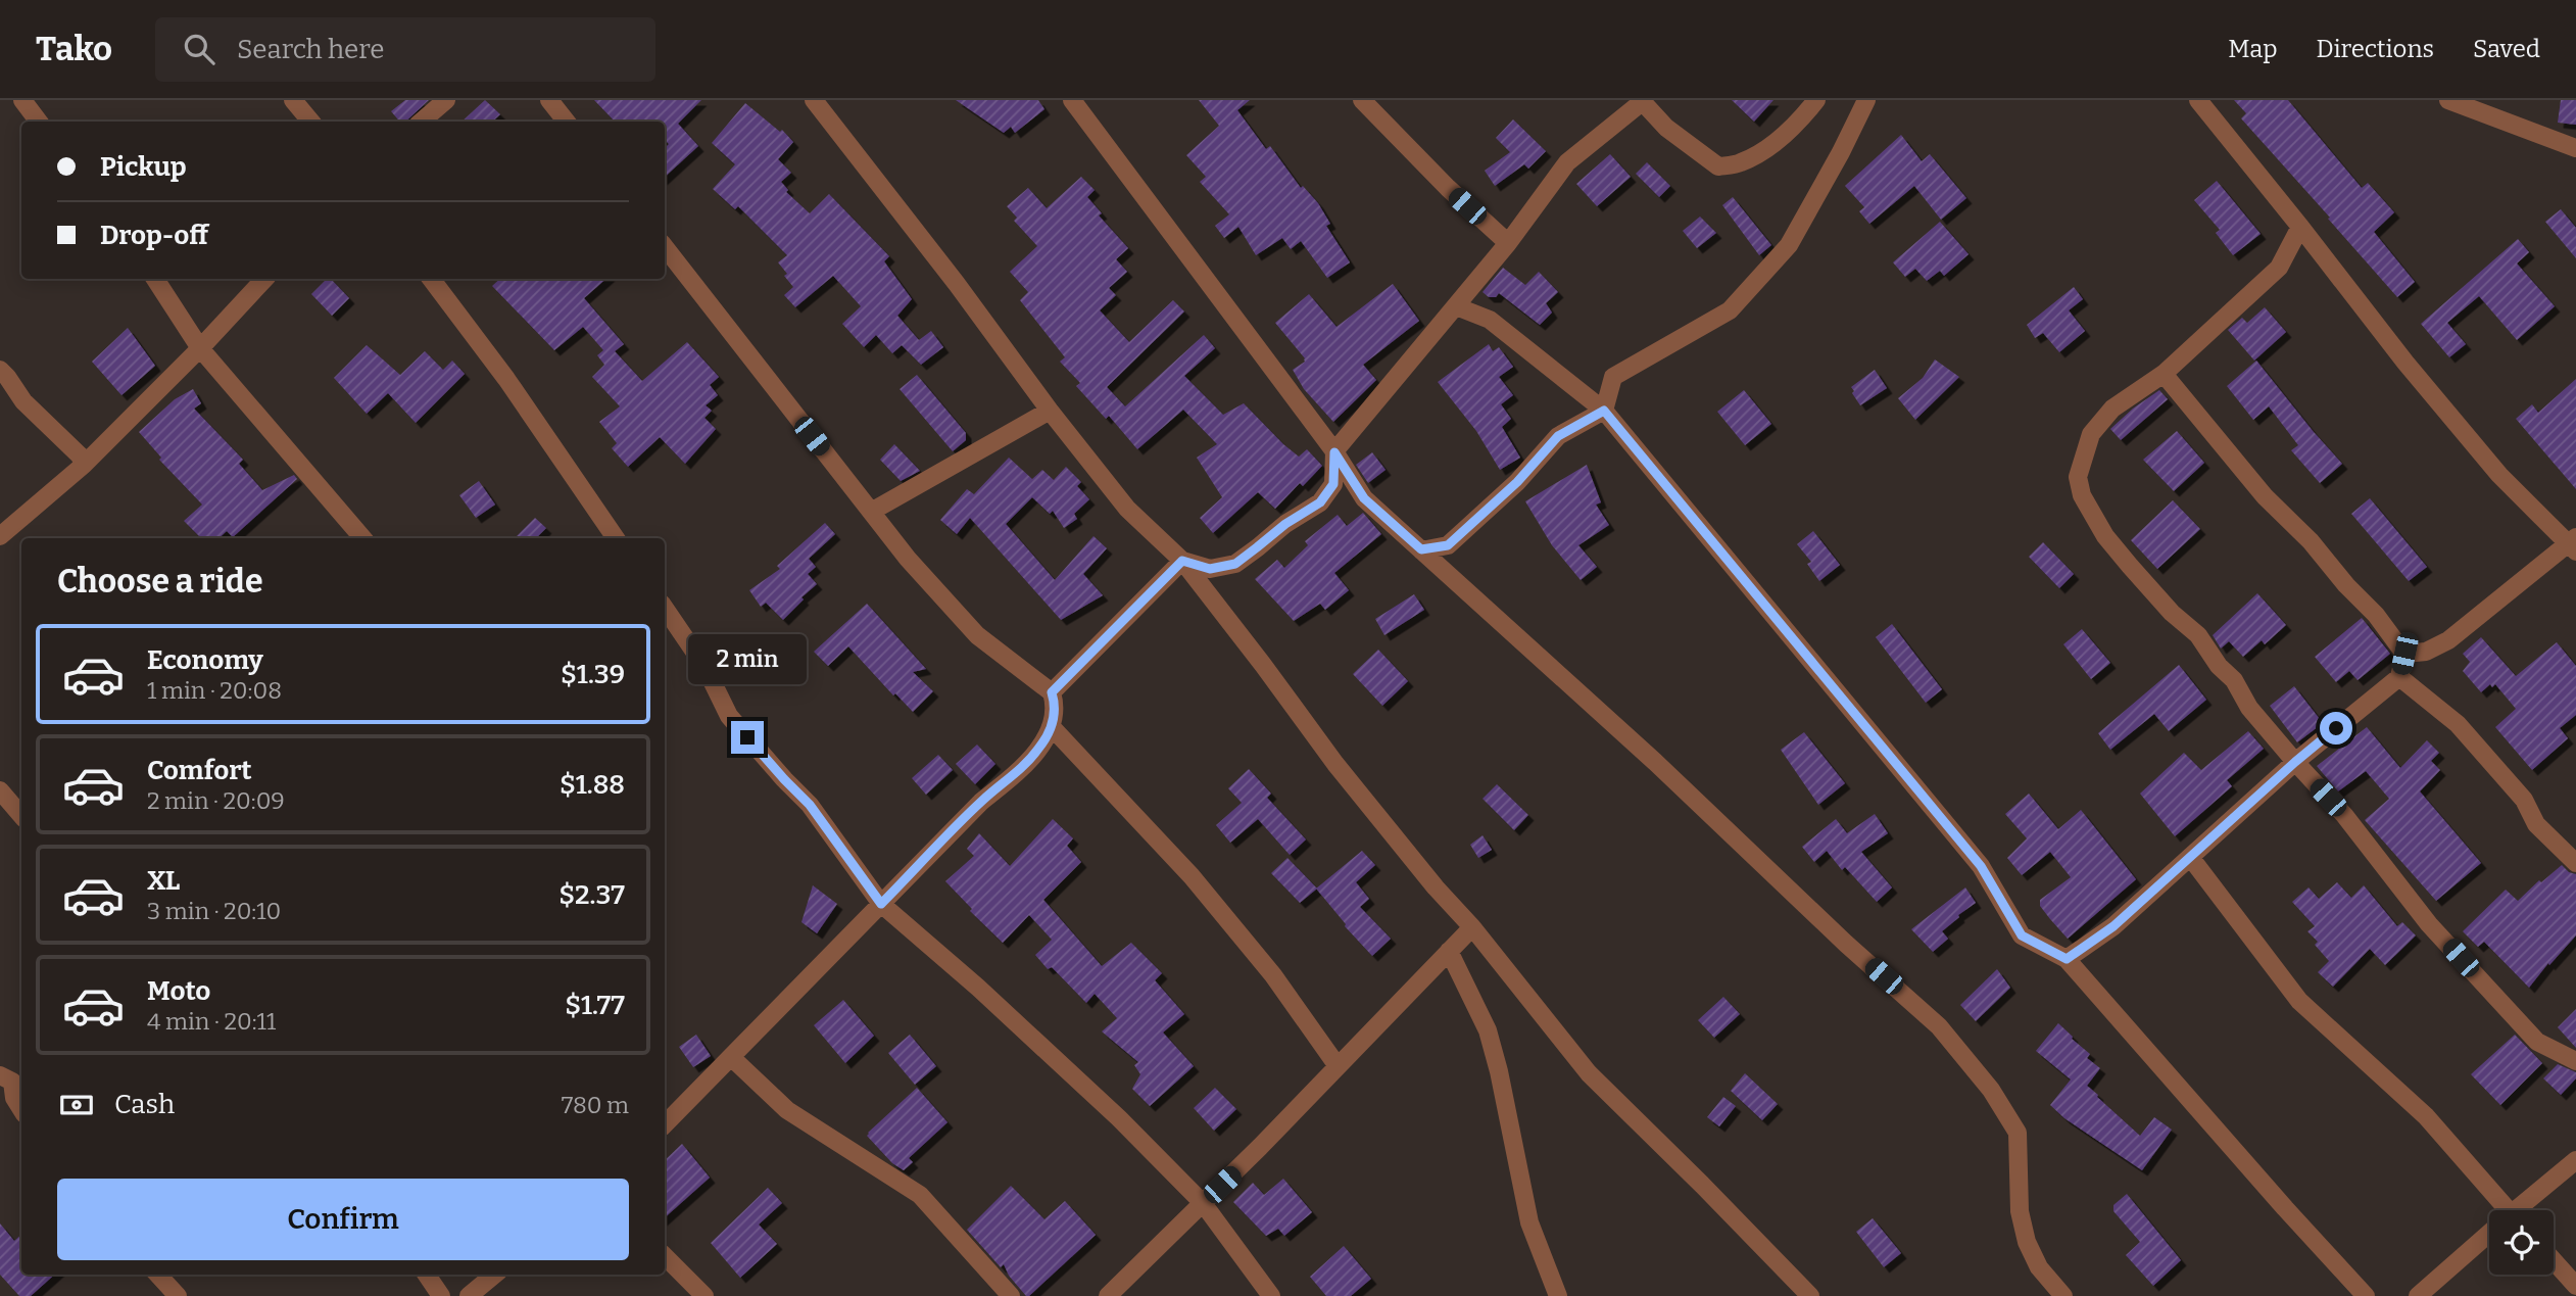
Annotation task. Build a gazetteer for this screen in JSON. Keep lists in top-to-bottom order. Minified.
{"page":{"header":"Tako","search":"Search here","nav":["Map","Directions","Saved"],"banner":["Pickup","Drop-off"],"heading":"Choose a ride","list":[{"name":"Economy","note":"1 min · 20:08","value":"$1.39"},{"name":"Comfort","note":"2 min · 20:09","value":"$1.88"},{"name":"XL","note":"3 min · 20:10","value":"$2.37"},{"name":"Moto","note":"4 min · 20:11","value":"$1.77"}],"bubble":"2 min","pay":["Cash","780 m"],"buttons":"Confirm"}}
